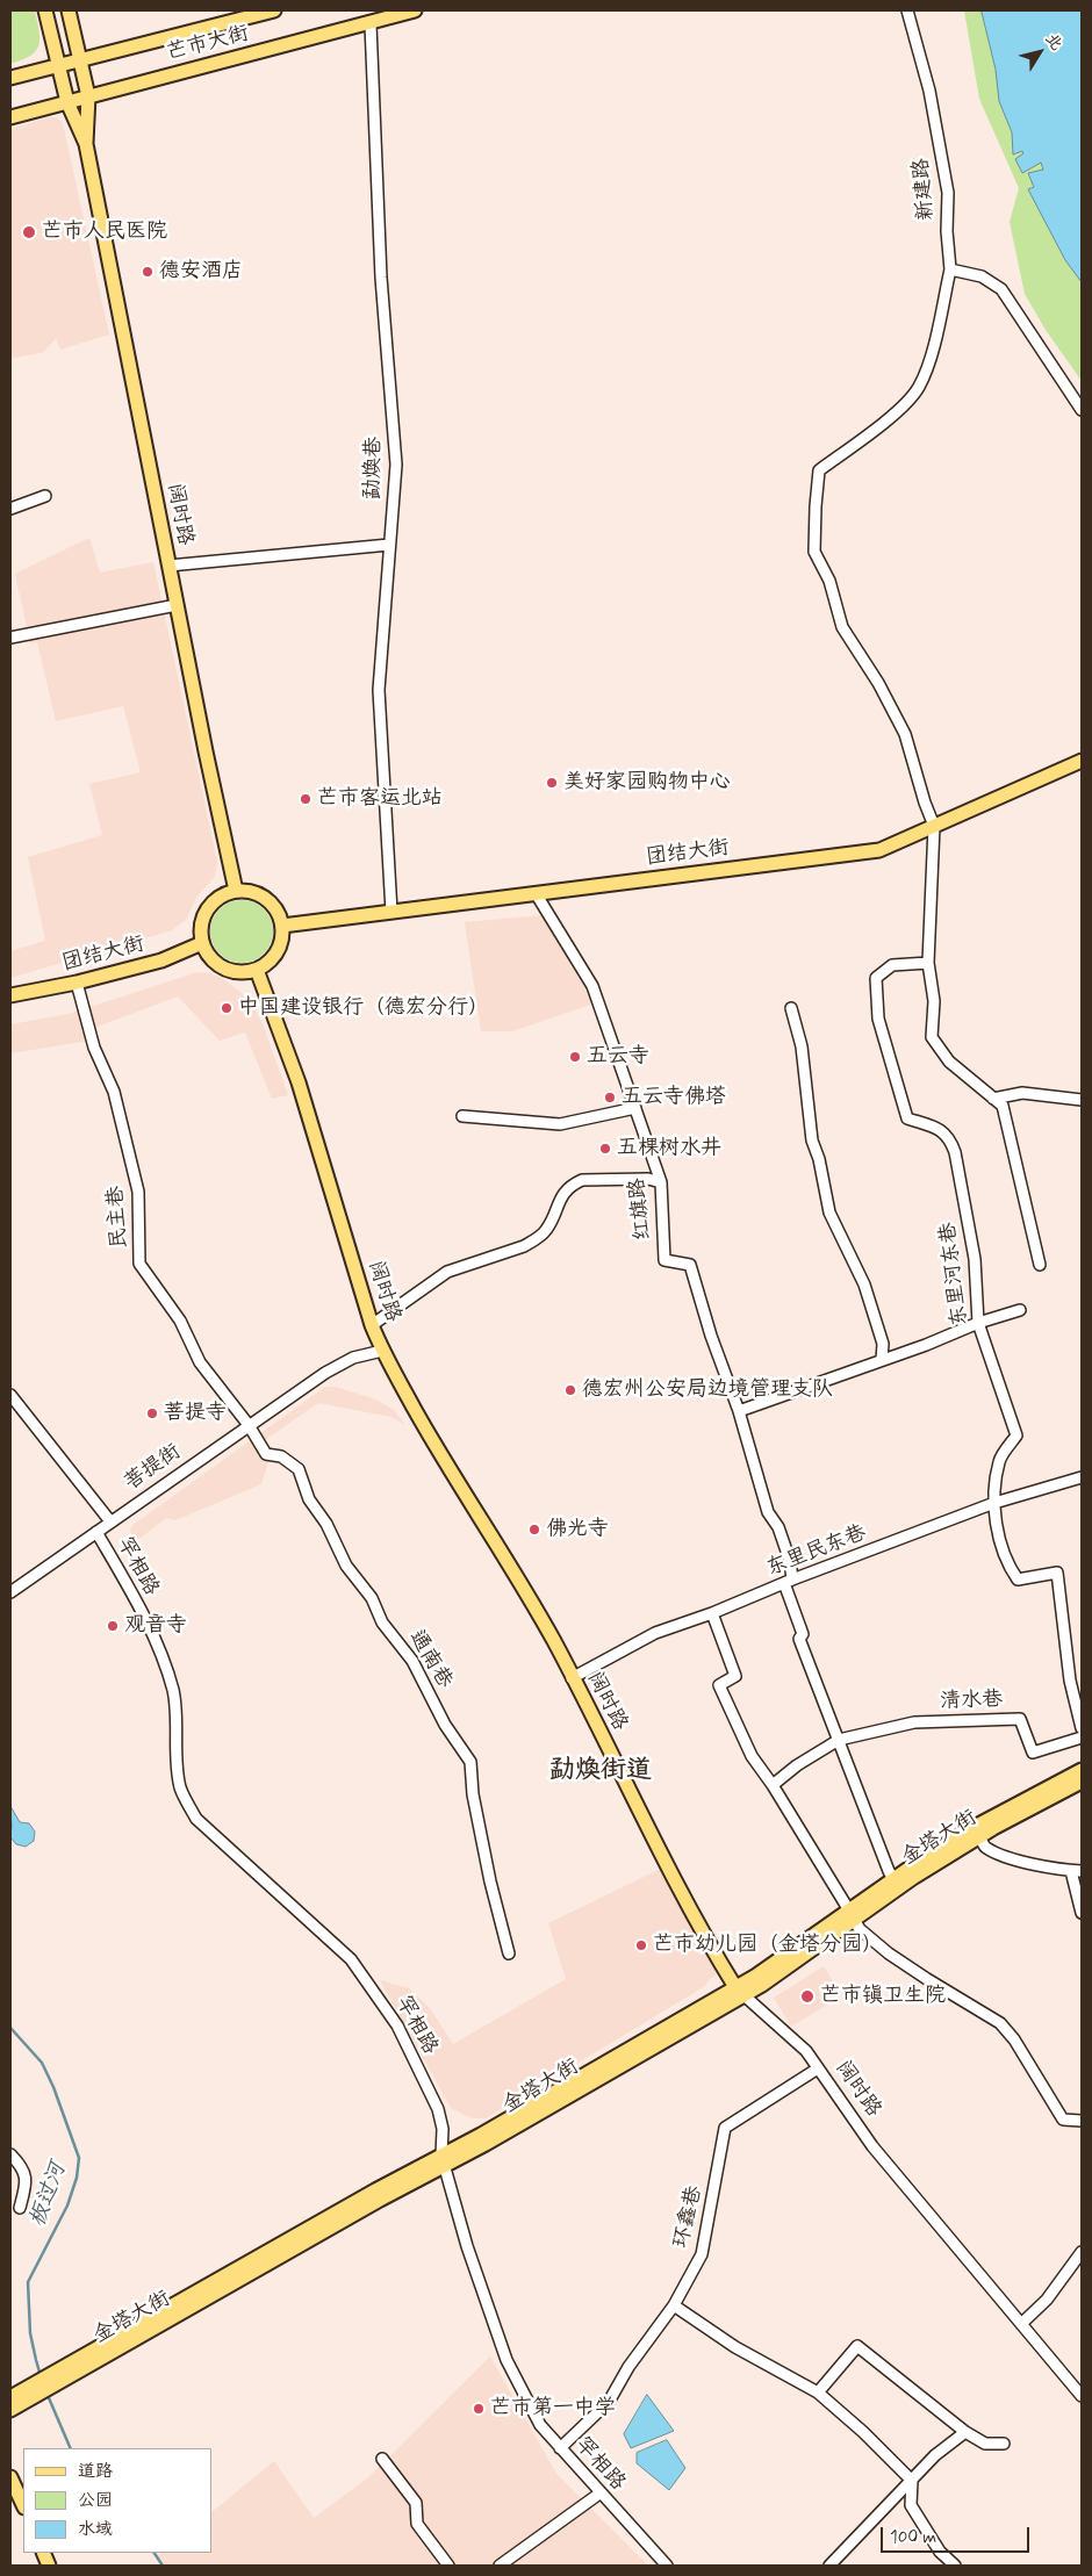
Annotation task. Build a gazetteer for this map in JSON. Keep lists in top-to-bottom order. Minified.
{"streets":{"main road":["芒市大街","阔时路","团结大街","金塔大街"],"street":["新建路","勐焕巷","红旗路","民主巷","东里河东巷","菩提街","东里民东巷","罕相路","通南巷","清水巷","环鑫巷"]},"crossings":[["芒市大街","勐焕巷"],["新建路","团结大街"],["勐焕巷","团结大街"],["阔时路","团结大街"],["阔时路","菩提街"],["阔时路","东里民东巷"],["阔时路","金塔大街"],["阔时路","环鑫巷"],["团结大街","红旗路"],["团结大街","民主巷"],["红旗路","东里民东巷"],["民主巷","菩提街"],["民主巷","通南巷"],["东里河东巷","东里民东巷"],["菩提街","罕相路"],["菩提街","通南巷"],["罕相路","金塔大街"],["罕相路","环鑫巷"]],"districts":["勐焕街道"],"water":["板过河"],"places":["芒市人民医院","德安酒店","美好家园购物中心","芒市客运北站","中国建设银行（德宏分行）","五云寺","五云寺佛塔","五棵树水井","德宏州公安局边境管理支队","菩提寺","佛光寺","观音寺","芒市幼儿园（金塔分园）","芒市镇卫生院","芒市第一中学"],"legend":["道路","公园","水域"],"scale_bar":"100 m","north":"top right"}
